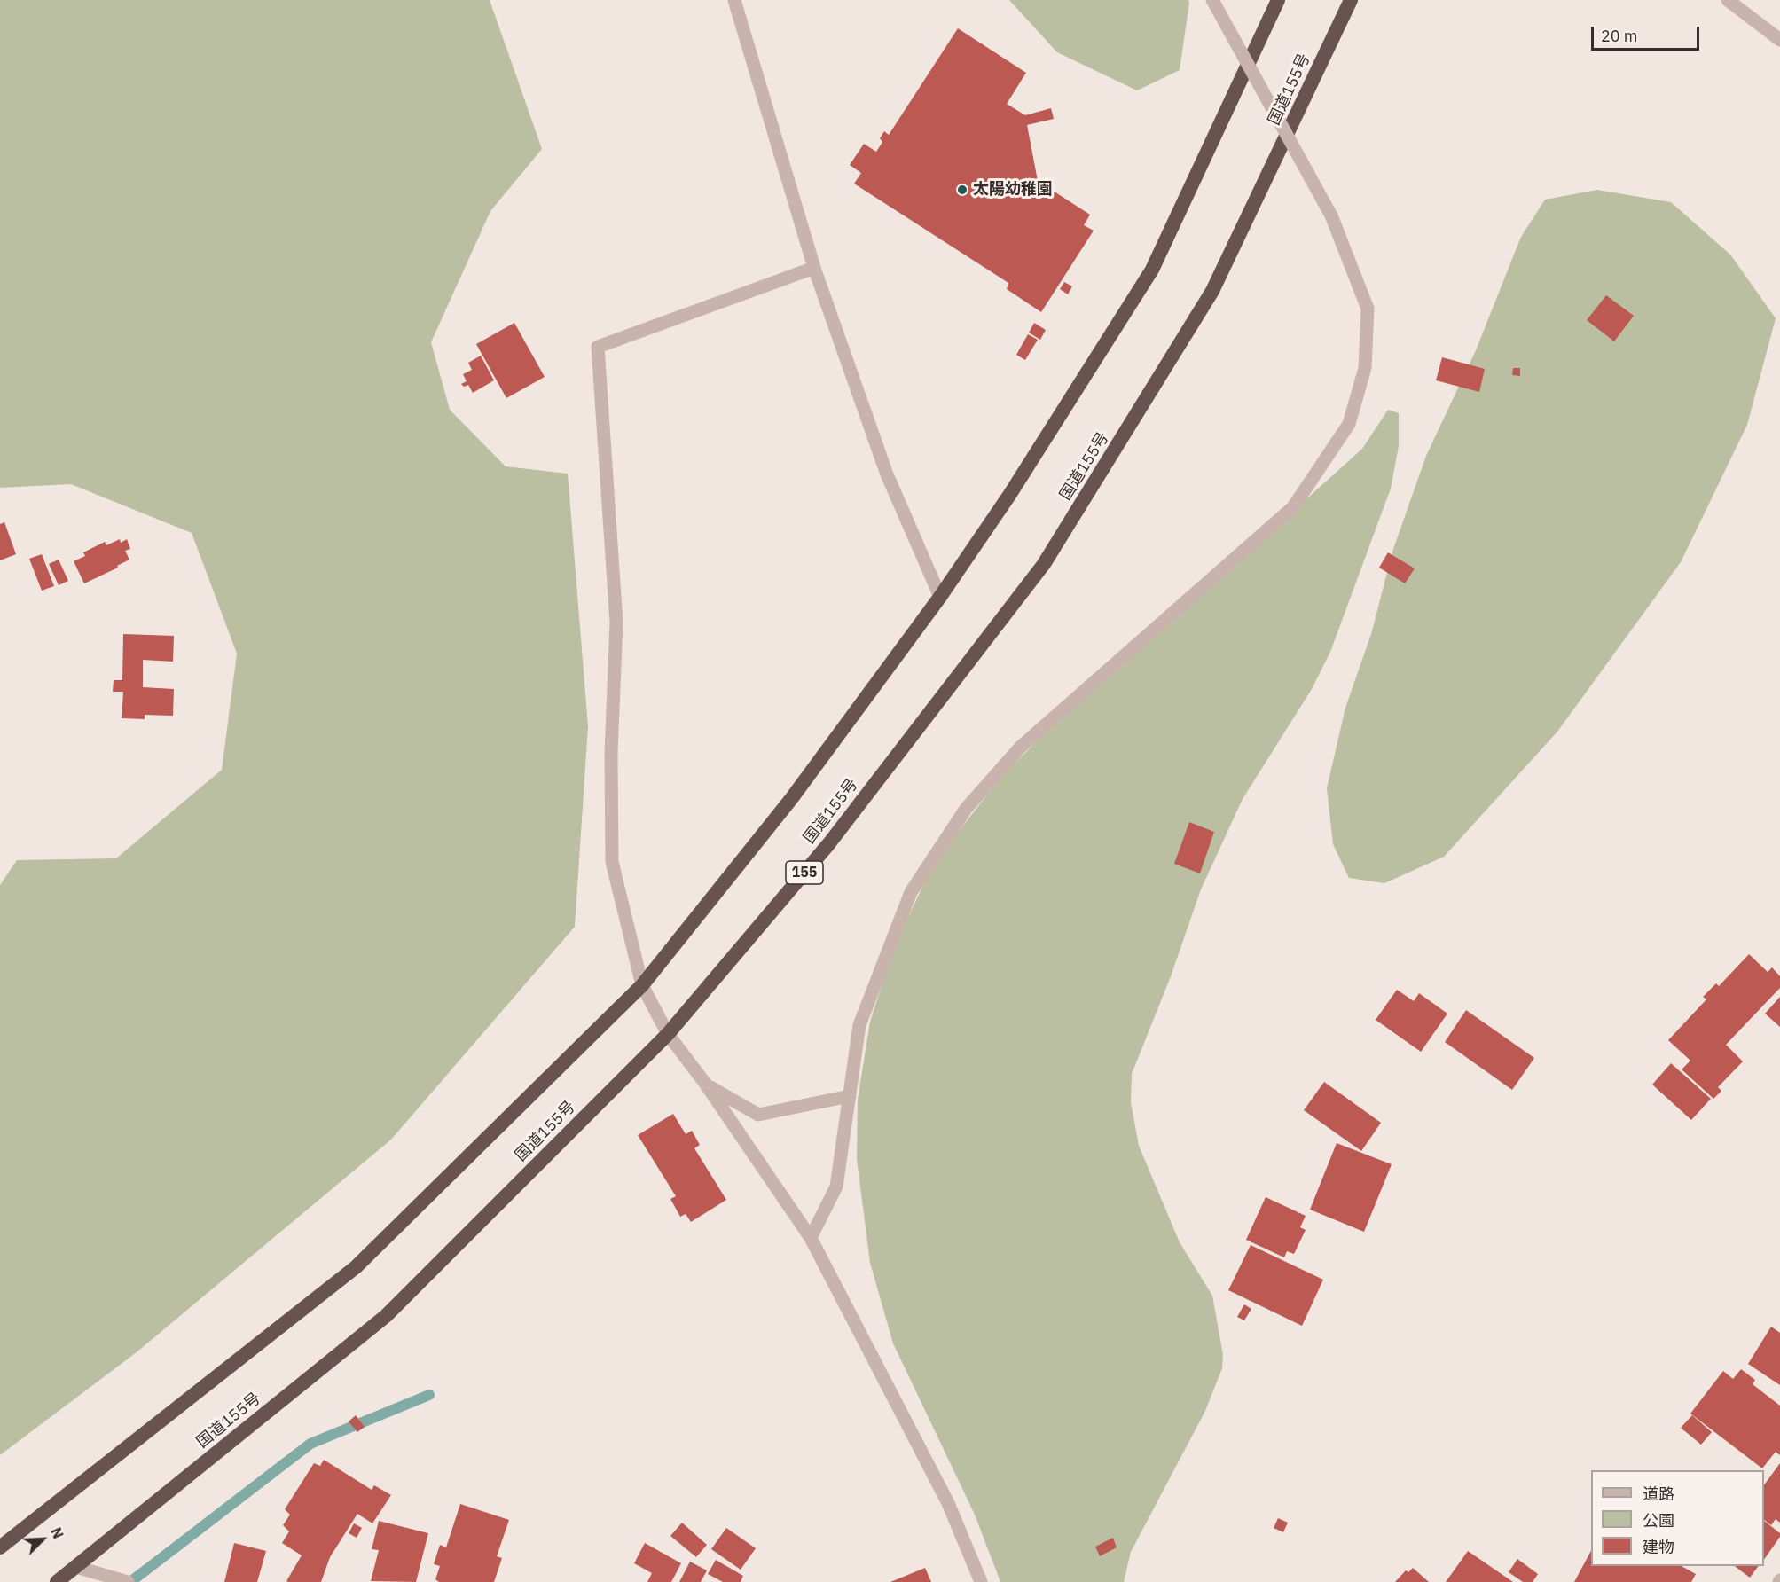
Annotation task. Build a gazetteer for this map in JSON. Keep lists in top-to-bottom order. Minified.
{"streets":{"highway":["国道155号","155"]},"places":["太陽幼稚園"],"legend":["道路","公園","建物"],"scale_bar":"20 m","north":"top right"}
